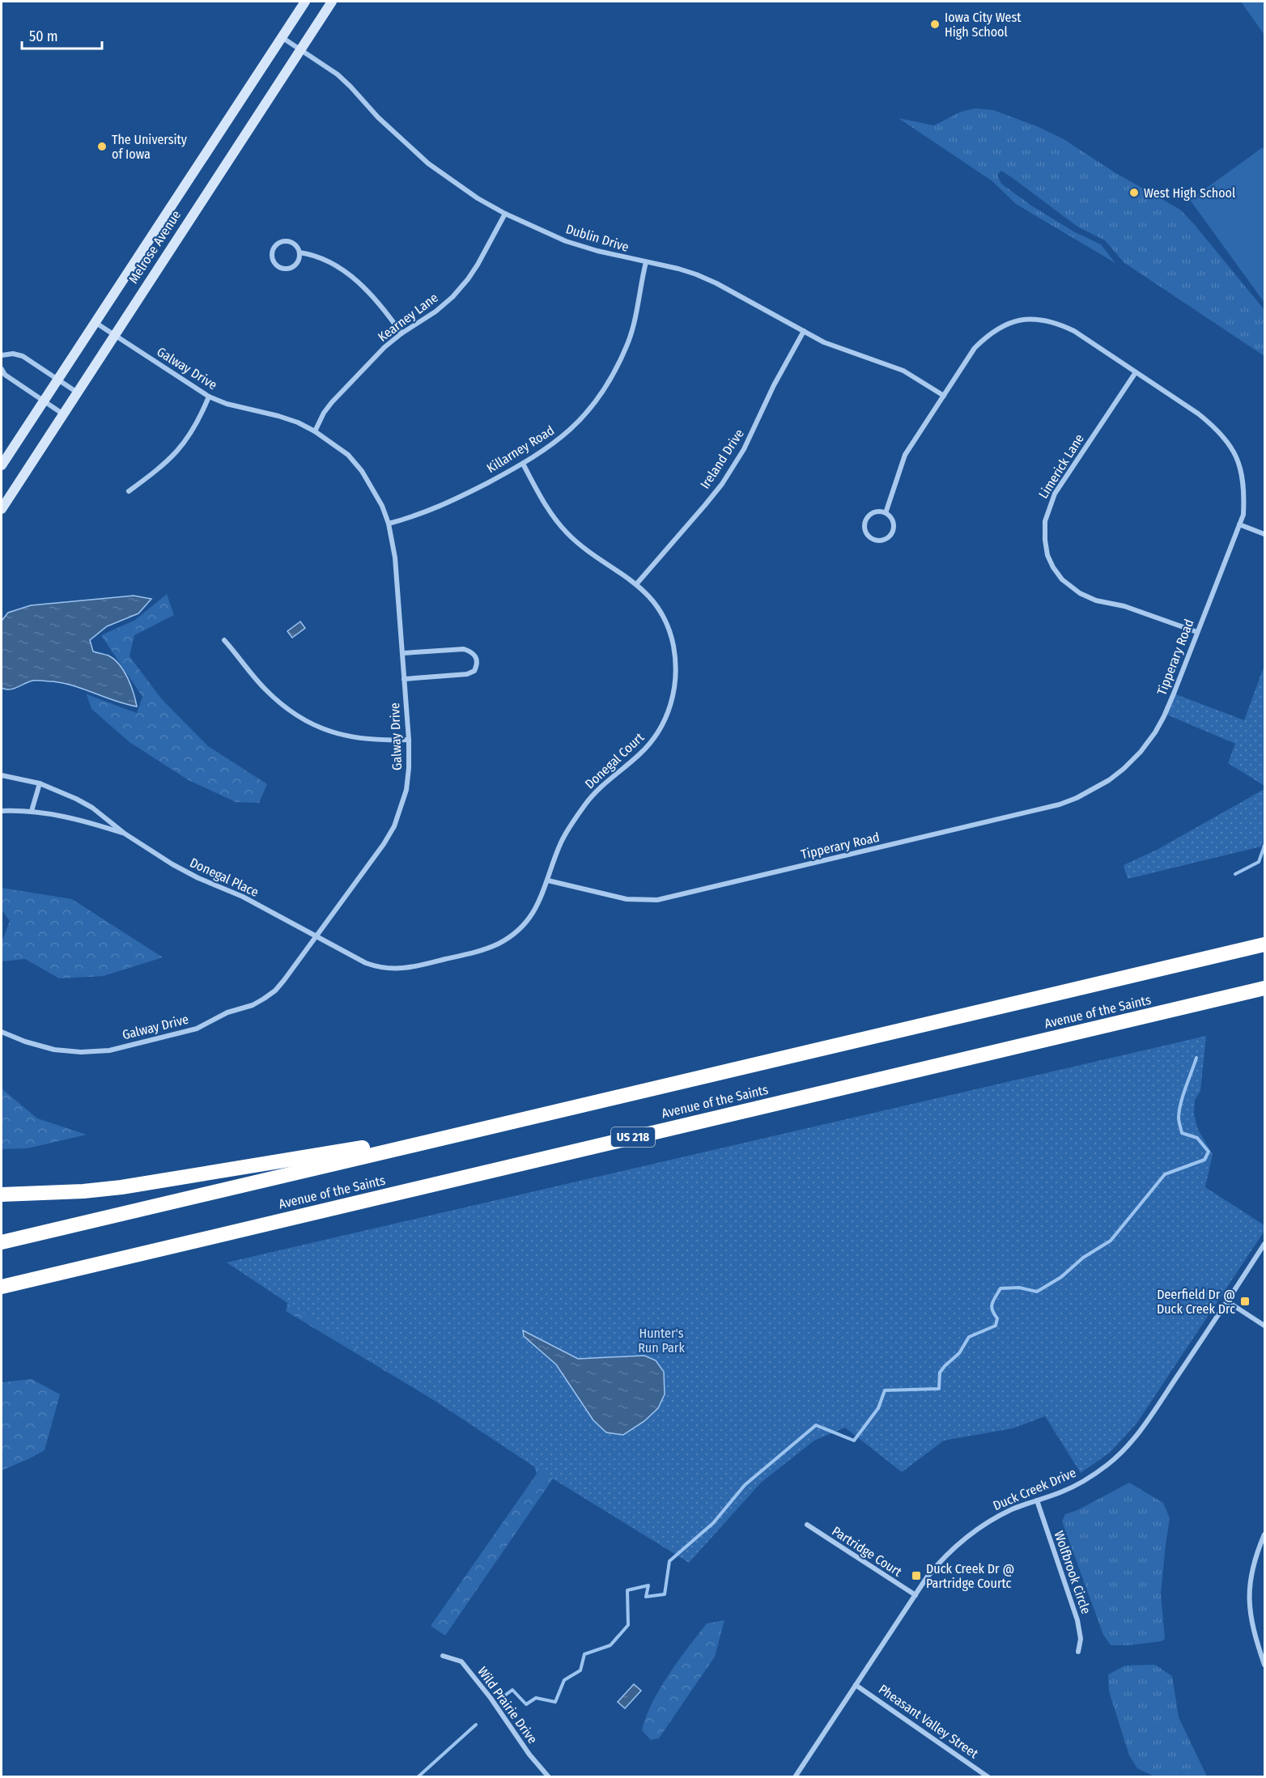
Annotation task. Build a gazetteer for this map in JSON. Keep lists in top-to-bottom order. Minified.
{"streets":{"highway":["Avenue of the Saints","US 218"],"main road":["Melrose Avenue"],"street":["Dublin Drive","Kearney Lane","Galway Drive","Killarney Road","Ireland Drive","Limerick Lane","Tipperary Road","Donegal Court","Donegal Place","Duck Creek Drive","Partridge Court","Wolfbrook Circle","Wild Prairie Drive","Pheasant Valley Street"]},"crossings":[["Dublin Drive","Melrose Avenue"],["Dublin Drive","Kearney Lane"],["Dublin Drive","Killarney Road"],["Dublin Drive","Ireland Drive"],["Dublin Drive","Tipperary Road"],["Melrose Avenue","Galway Drive"],["Kearney Lane","Galway Drive"],["Galway Drive","Killarney Road"],["Galway Drive","Donegal Court"],["Galway Drive","Donegal Place"],["Killarney Road","Donegal Court"],["Ireland Drive","Donegal Court"],["Limerick Lane","Tipperary Road"],["Tipperary Road","Donegal Court"],["Donegal Court","Donegal Place"],["Duck Creek Drive","Partridge Court"],["Duck Creek Drive","Wolfbrook Circle"],["Duck Creek Drive","Pheasant Valley Street"]],"parks":["Hunter's Run Park"],"places":{"other":["Iowa City West High School","The University of Iowa","West High School"],"transit":["Deerfield Dr @ Duck Creek Drc","Duck Creek Dr @ Partridge Courtc"]},"scale_bar":"50 m"}
